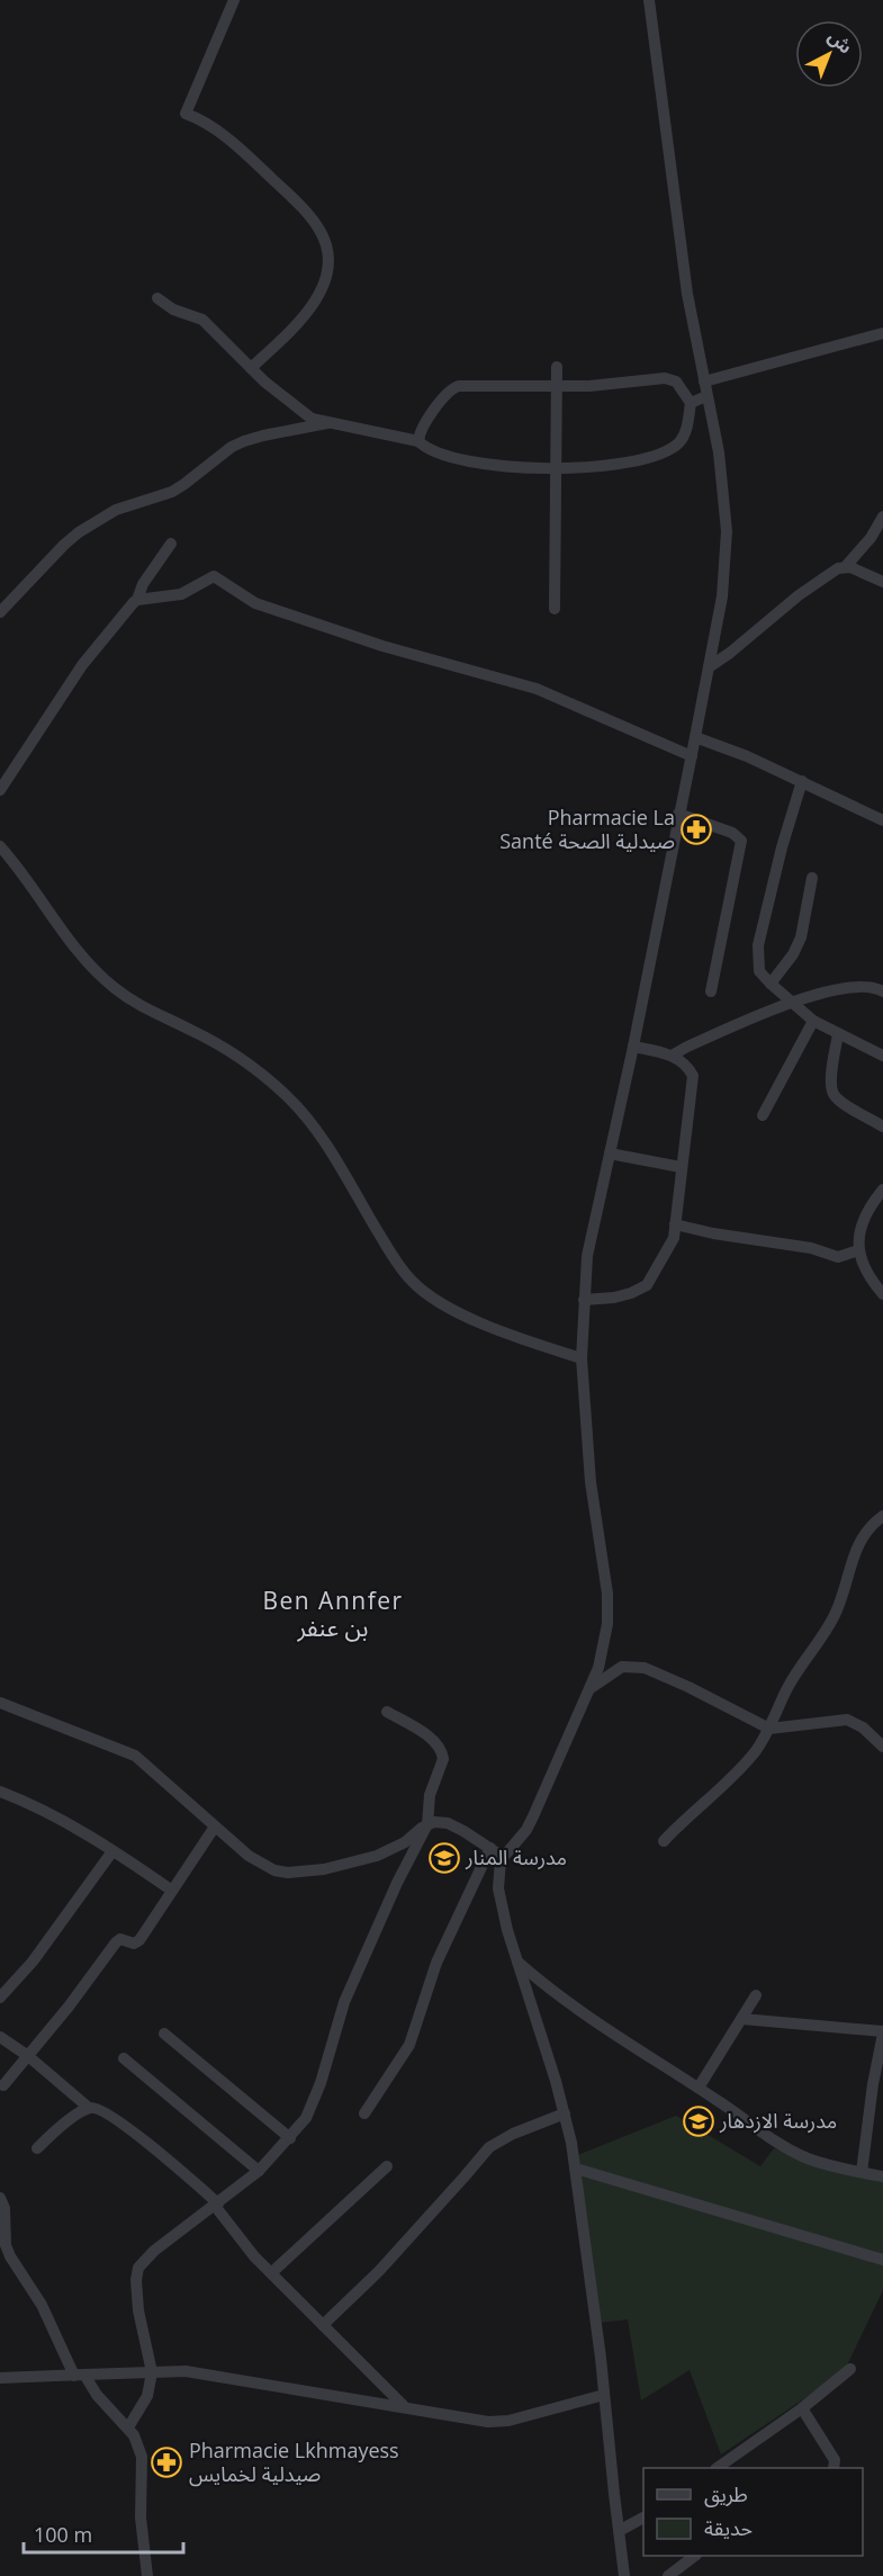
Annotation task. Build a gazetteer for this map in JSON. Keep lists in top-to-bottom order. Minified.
{"districts":["Ben Annfer بن عنفر"],"places":{"pharmacy":["Pharmacie La Santé صيدلية الصحة","Pharmacie Lkhmayess صيدلية لخمايس"],"school or university":["مدرسة المنار","مدرسة الازدهار"]},"legend":["طريق","حديقة"],"scale_bar":"100 m","north":"top right"}
